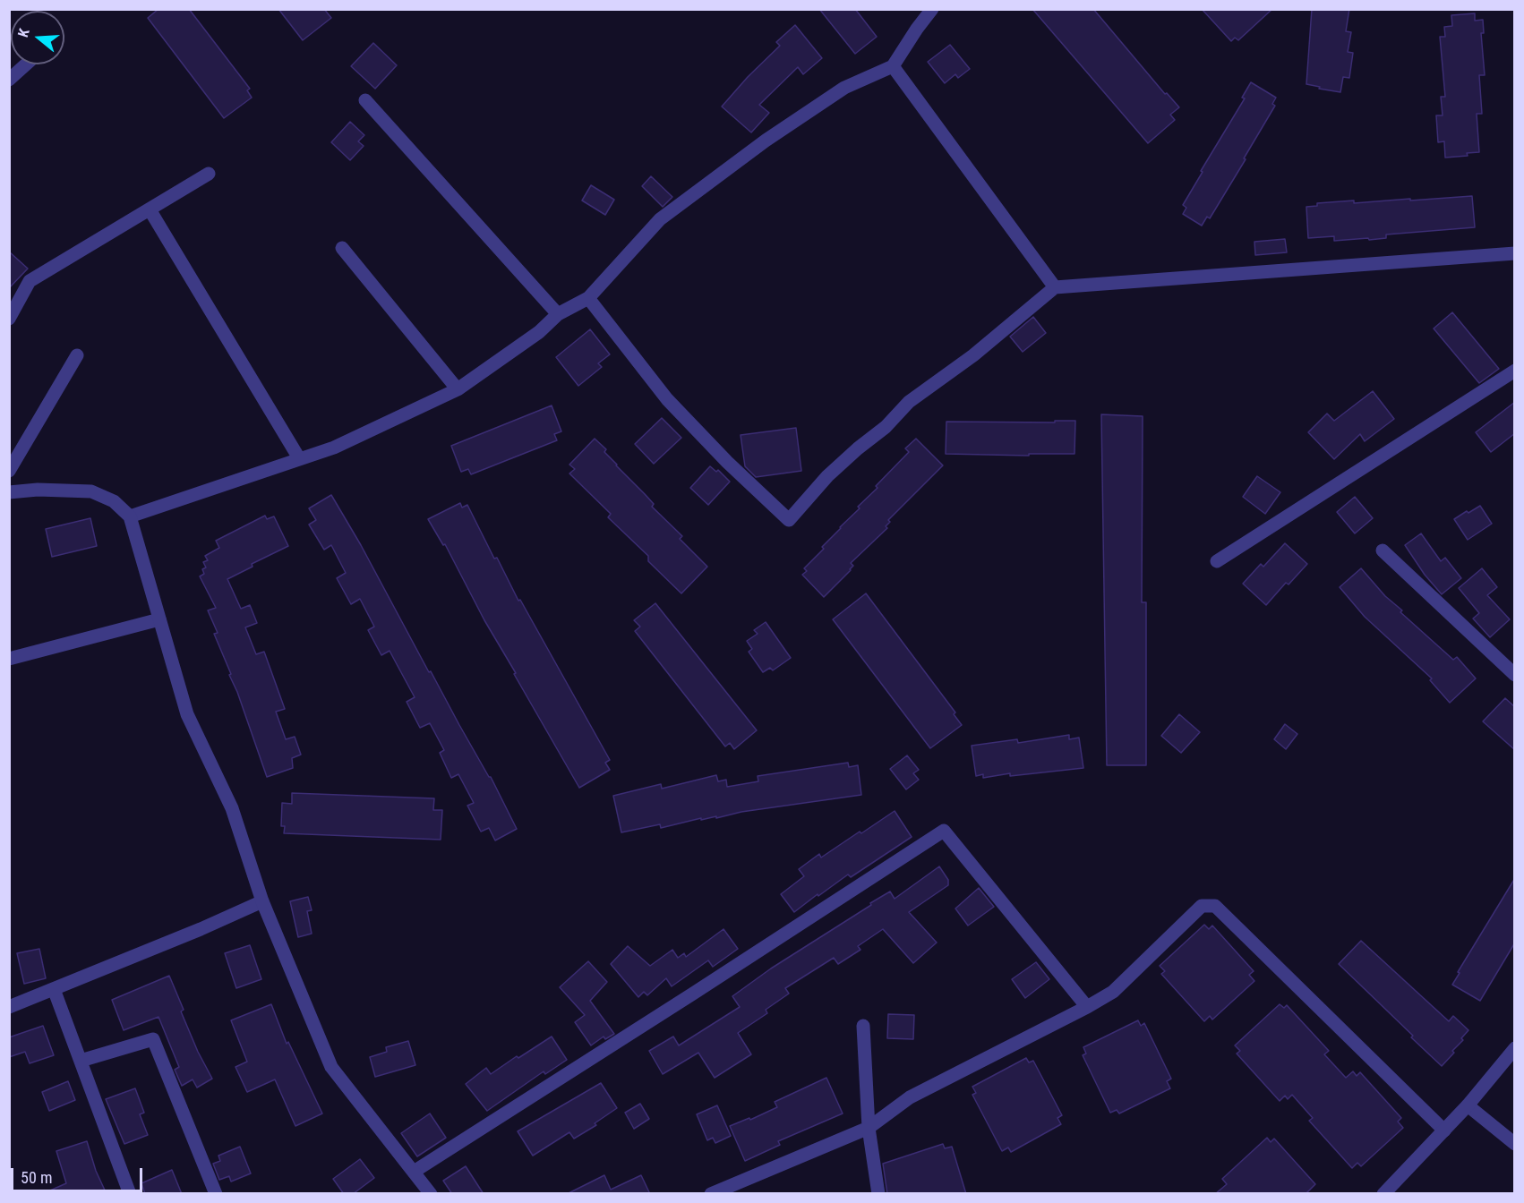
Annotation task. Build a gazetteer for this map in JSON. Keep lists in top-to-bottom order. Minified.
{"scale_bar":"50 m","north":"left"}
